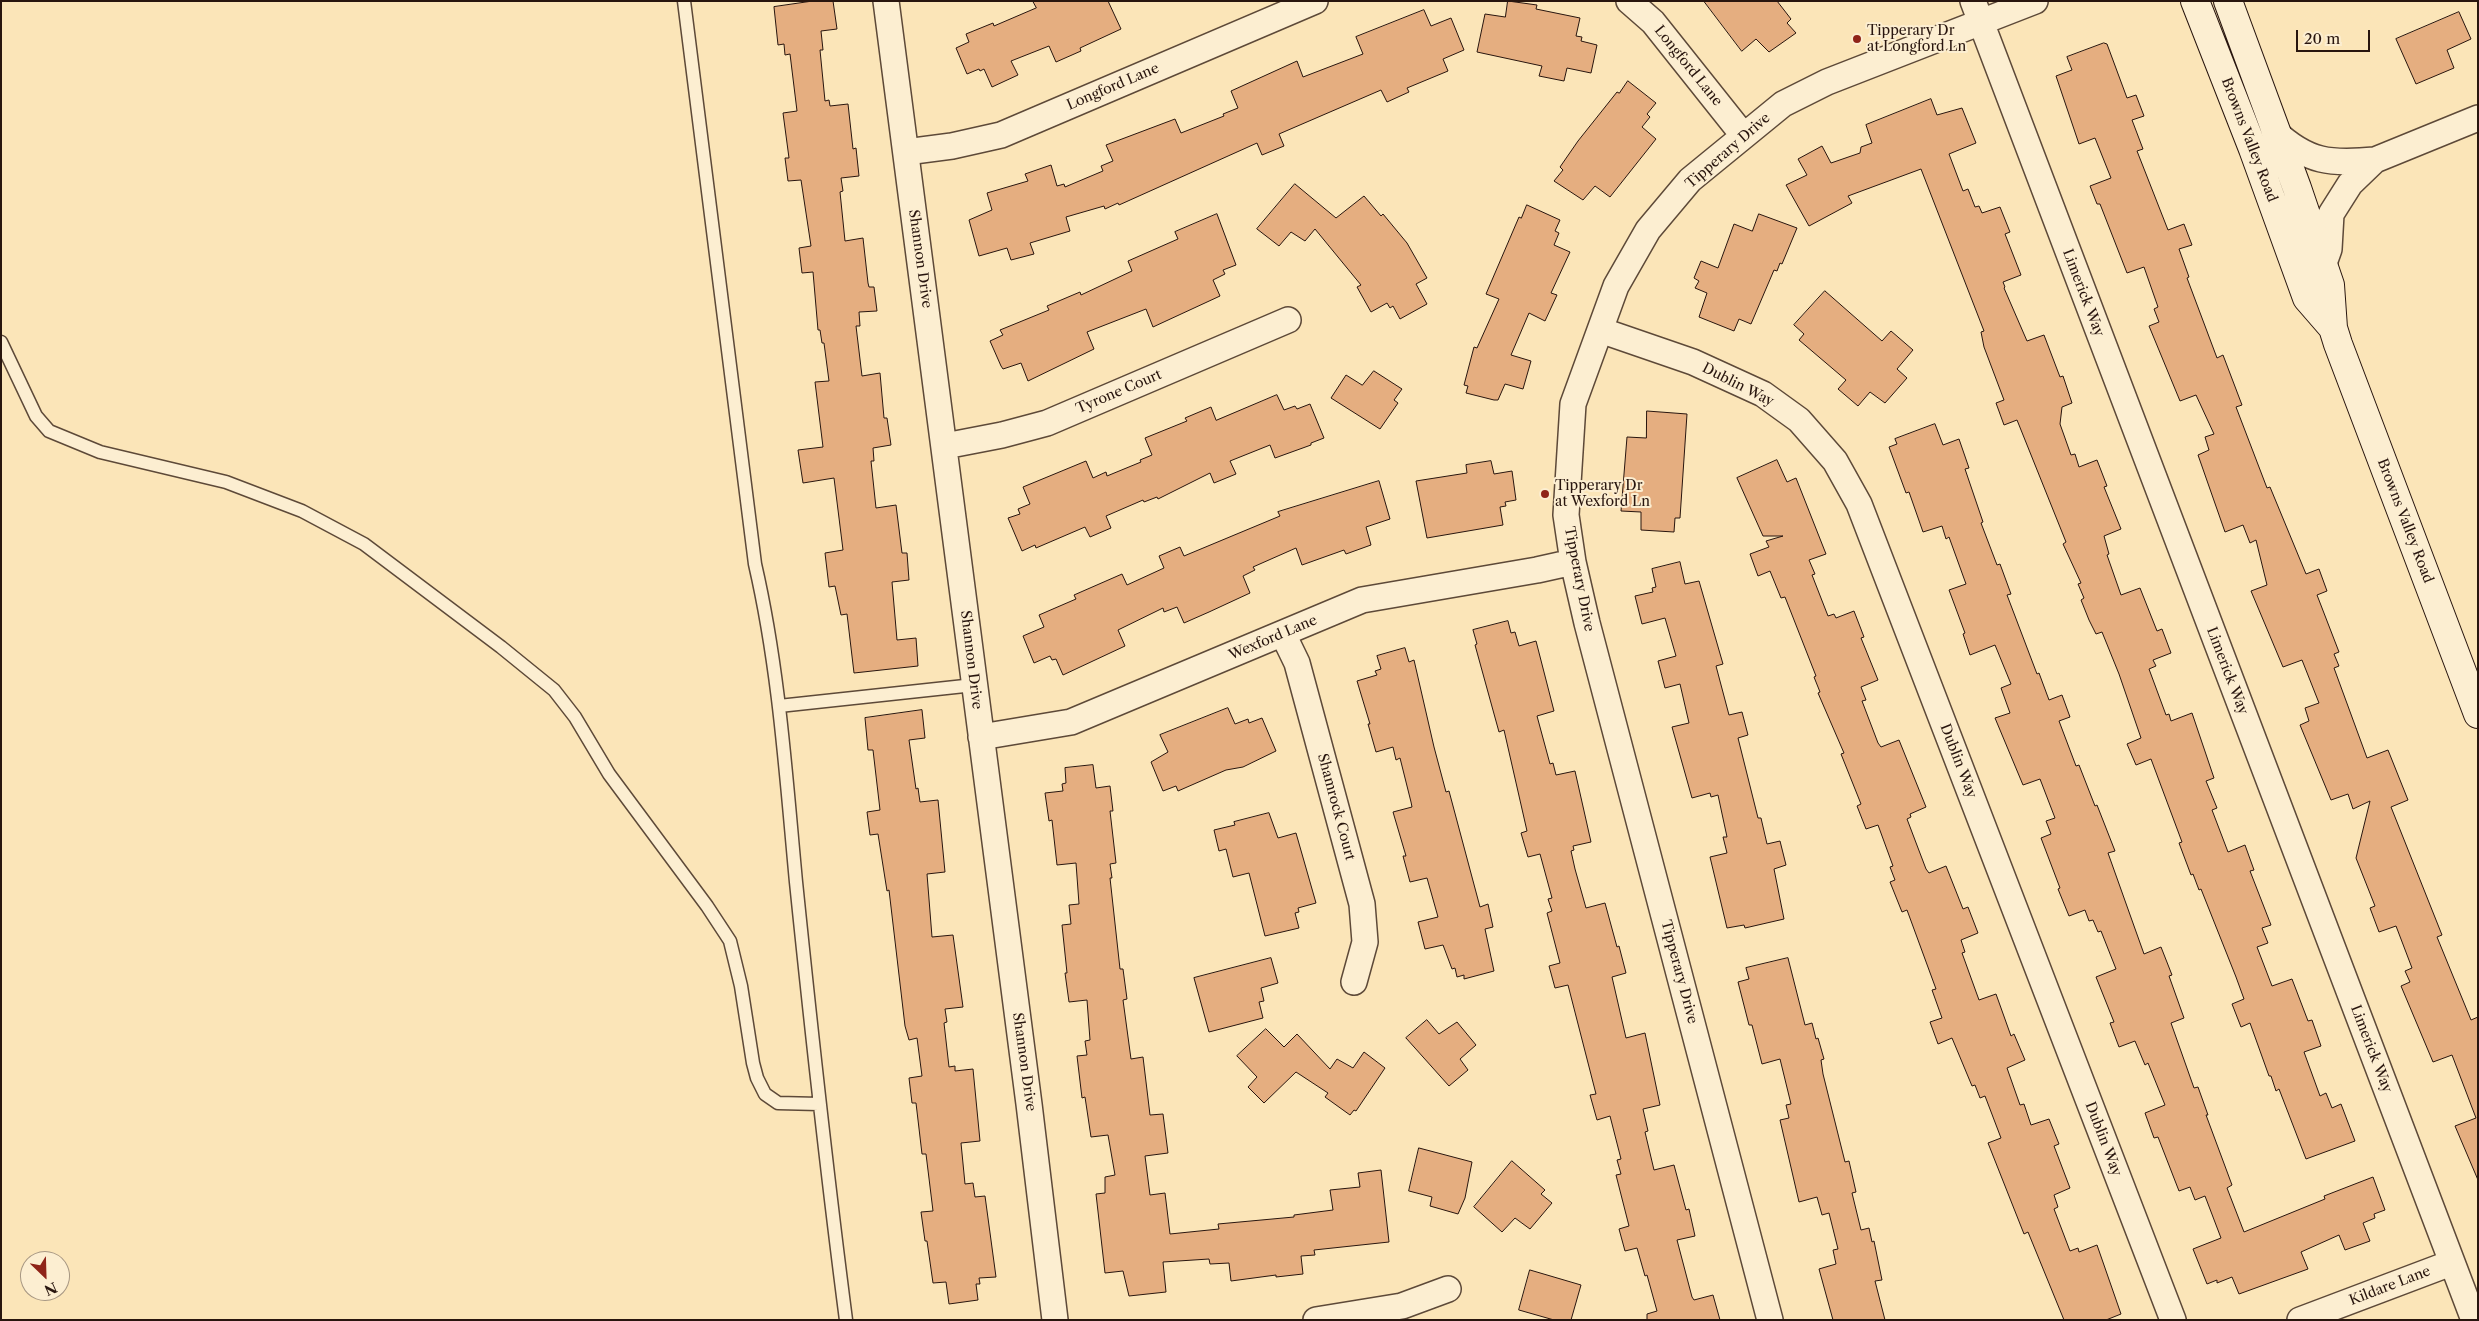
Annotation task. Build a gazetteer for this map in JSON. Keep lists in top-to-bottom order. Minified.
{"streets":{"main road":["Browns Valley Road"],"street":["Longford Lane","Tipperary Drive","Shannon Drive","Limerick Way","Dublin Way","Tyrone Court","Wexford Lane","Shamrock Court","Kildare Lane"]},"crossings":[["Longford Lane","Tipperary Drive"],["Longford Lane","Shannon Drive"],["Tipperary Drive","Limerick Way"],["Tipperary Drive","Dublin Way"],["Tipperary Drive","Wexford Lane"],["Shannon Drive","Tyrone Court"],["Shannon Drive","Wexford Lane"],["Limerick Way","Kildare Lane"],["Wexford Lane","Shamrock Court"]],"places":["Tipperary Dr at Longford Ln","Tipperary Dr at Wexford Ln"],"scale_bar":"20 m","north":"bottom right"}
